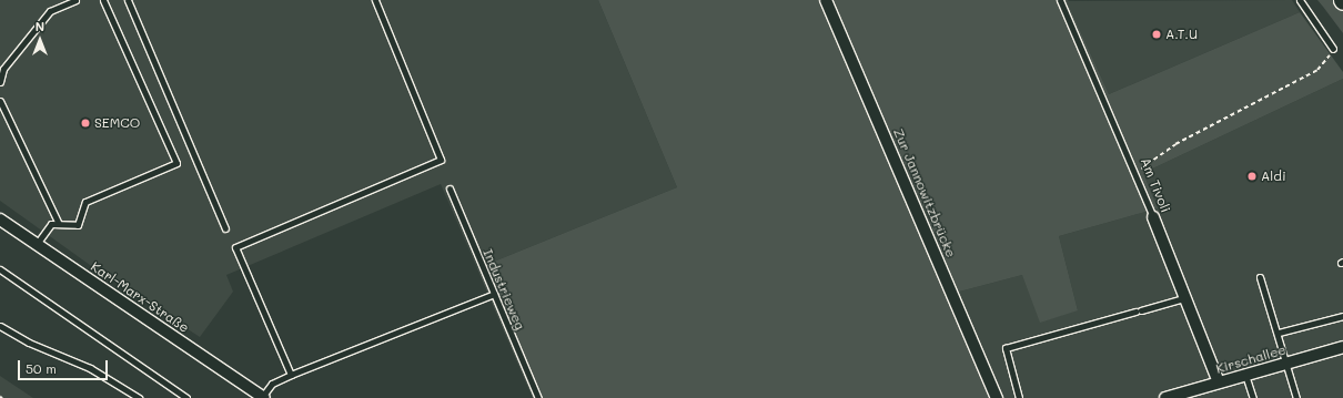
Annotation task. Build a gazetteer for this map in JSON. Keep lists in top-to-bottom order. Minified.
{"streets":{"street":["Am Tivoli","Zur Jannowitzbrücke","Karl-Marx-Straße","Kirschallee"],"lane":["Industrieweg"]},"crossings":[["Am Tivoli","Kirschallee"]],"places":["A.T.U","SEMCO","Aldi"],"scale_bar":"50 m","north":"top"}
